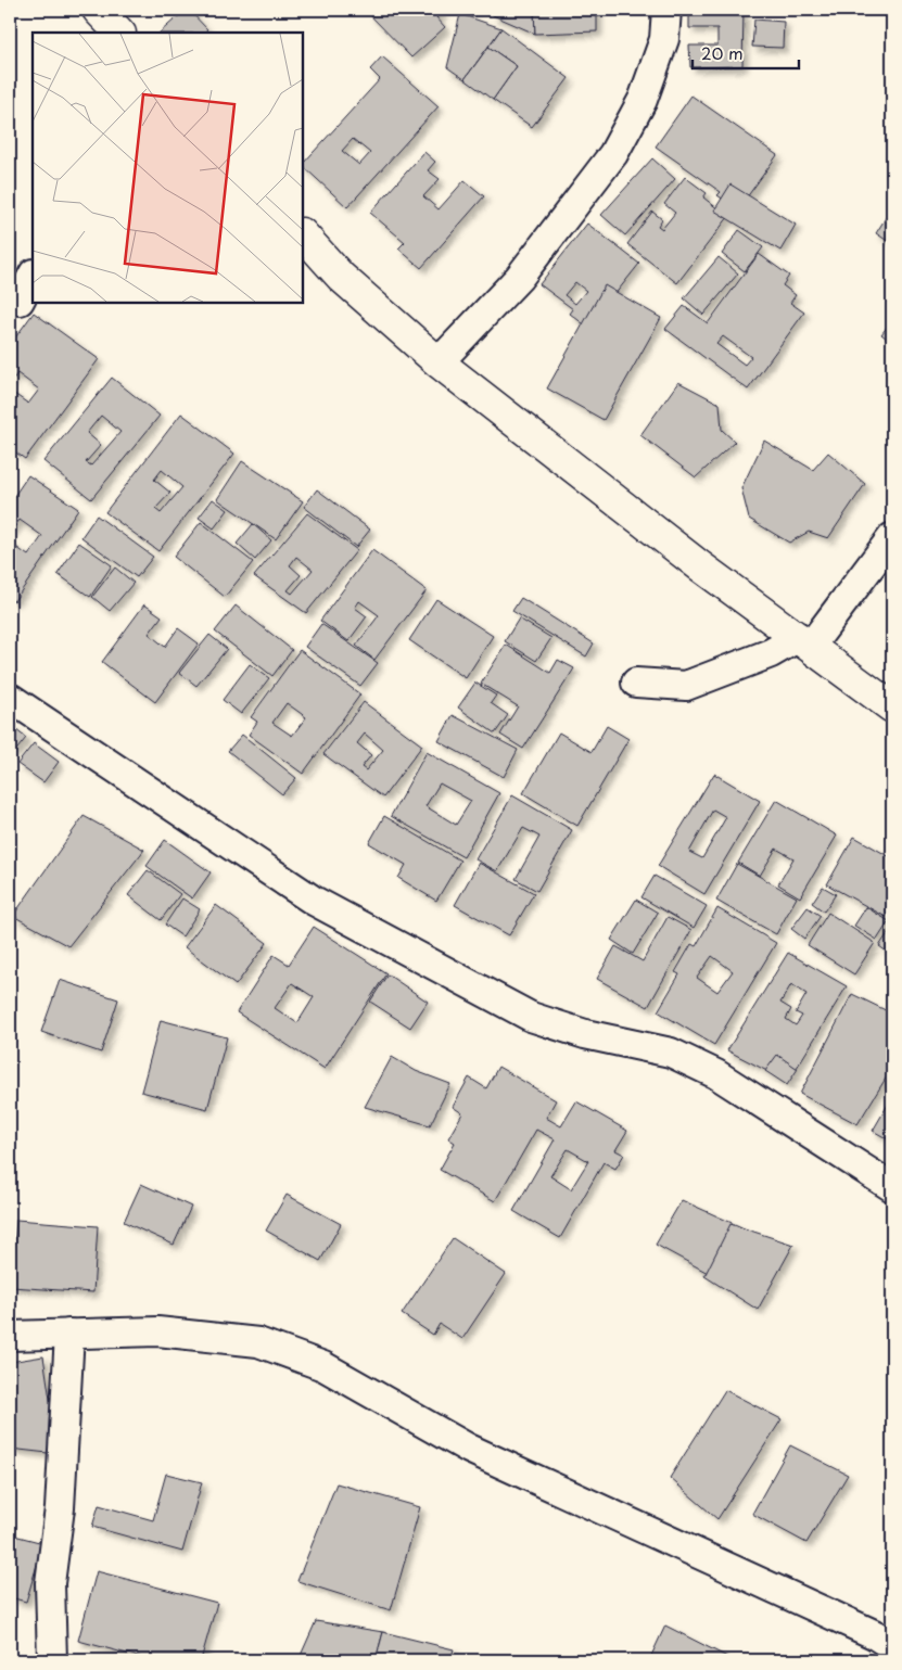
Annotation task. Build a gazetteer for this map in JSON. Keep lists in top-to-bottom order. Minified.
{"scale_bar":"20 m"}
